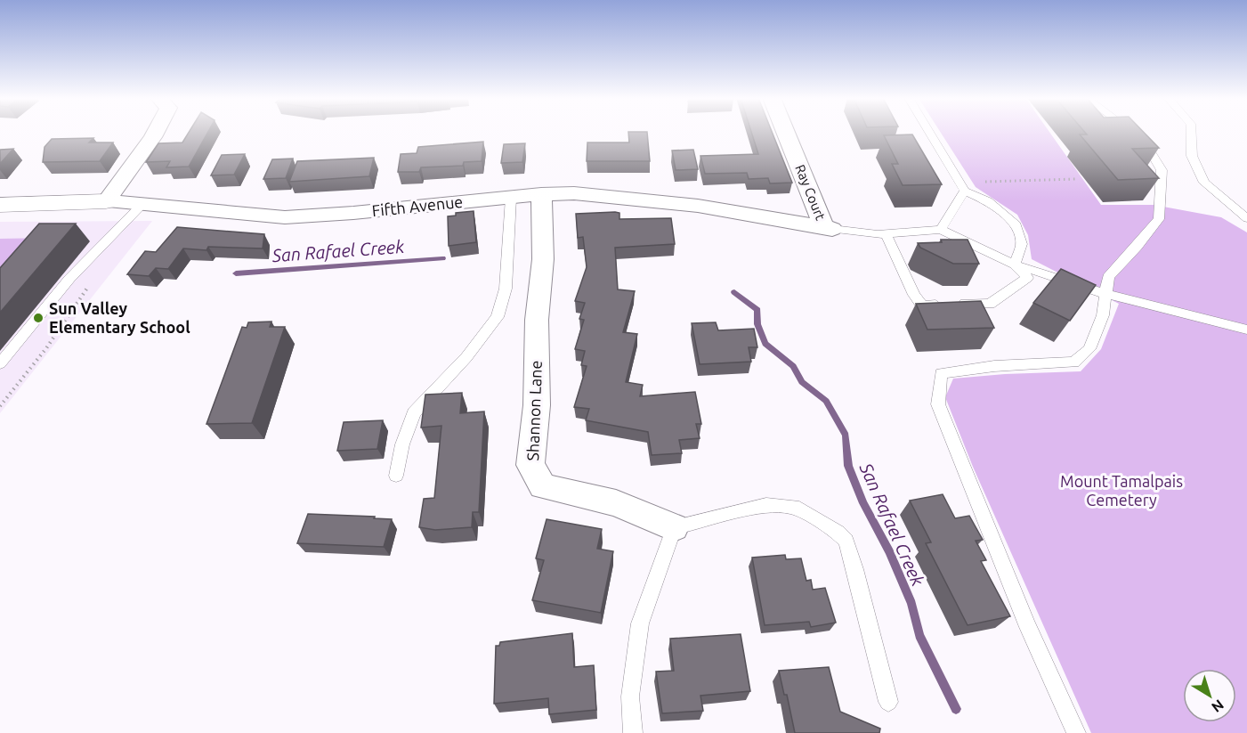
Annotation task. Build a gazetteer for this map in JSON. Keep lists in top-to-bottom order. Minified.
{"streets":{"street":["Ray Court","Fifth Avenue","Shannon Lane"]},"crossings":[["Ray Court","Fifth Avenue"],["Fifth Avenue","Shannon Lane"]],"water":["San Rafael Creek"],"parks":["Mount Tamalpais Cemetery"],"places":["Sun Valley Elementary School"],"north":"bottom right"}
